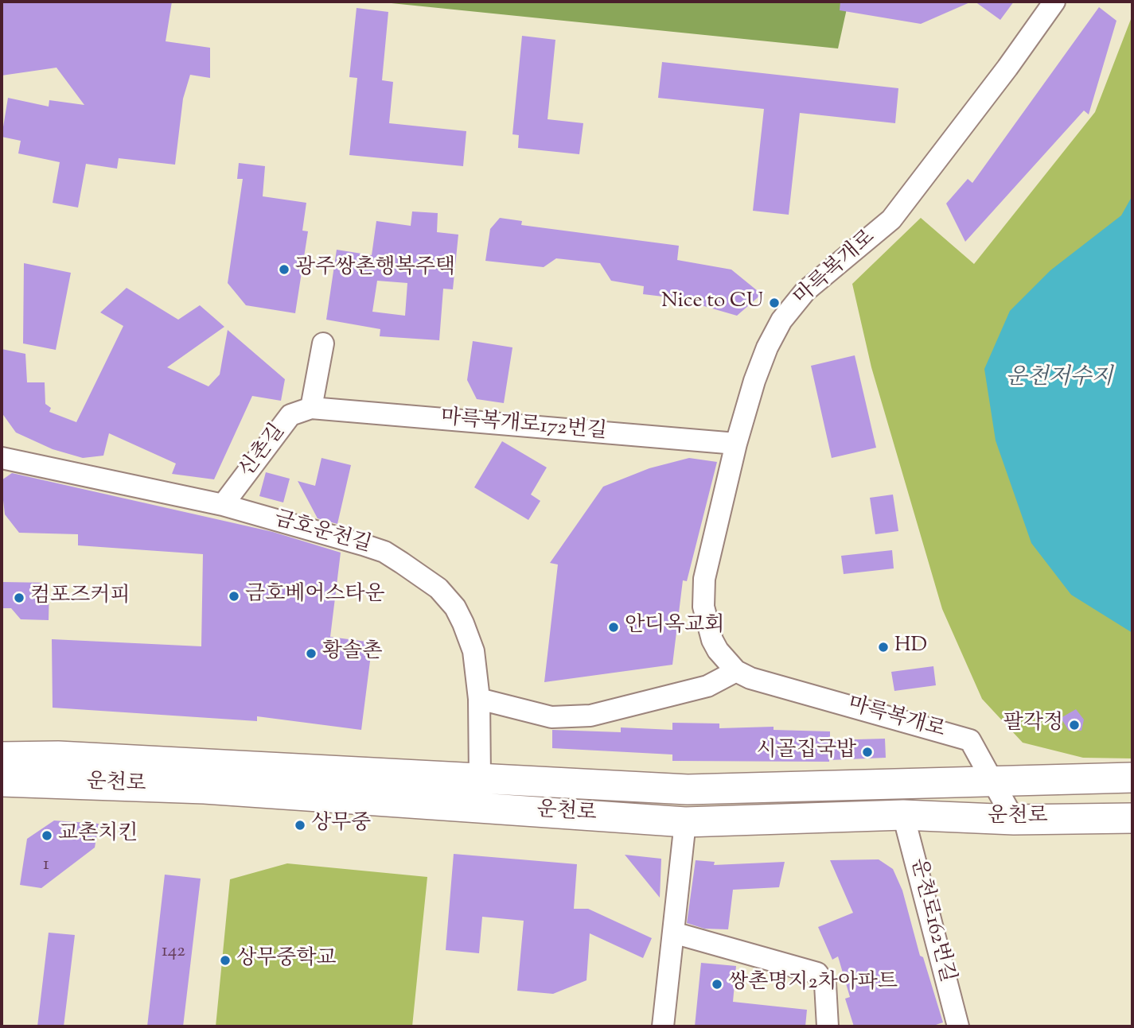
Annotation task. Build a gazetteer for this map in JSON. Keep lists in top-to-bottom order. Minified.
{"streets":{"street":["마륵복개로","마륵복개로172번길","신촌길","금호운천길","운천로","운천로162번길"]},"crossings":[["마륵복개로","마륵복개로172번길"],["마륵복개로","운천로"],["마륵복개로172번길","신촌길"],["신촌길","금호운천길"],["금호운천길","운천로"],["운천로","운천로162번길"]],"water":["운천저수지"],"places":["광주쌍촌행복주택","Nice to CU","금호베어스타운","컴포즈커피","안디옥교회","HD","황솔촌","팔각정","시골집국밥","상무중","교촌치킨","상무중학교","쌍촌명지2차아파트"],"house_numbers":["1","142"]}
